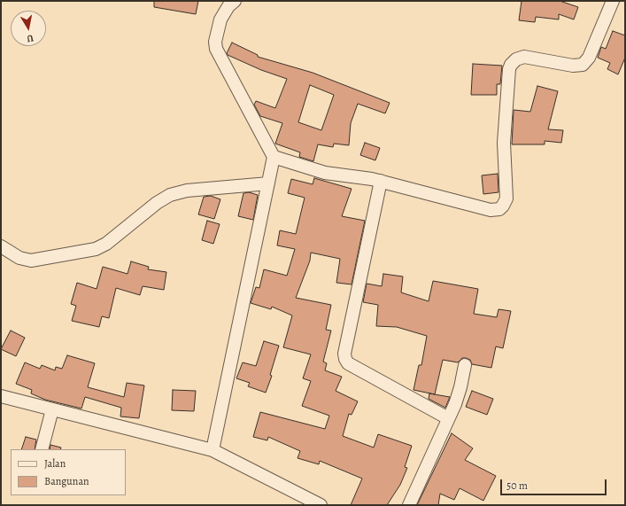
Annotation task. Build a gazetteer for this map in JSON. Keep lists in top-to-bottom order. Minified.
{"legend":["Jalan","Bangunan"],"scale_bar":"50 m","north":"bottom"}
